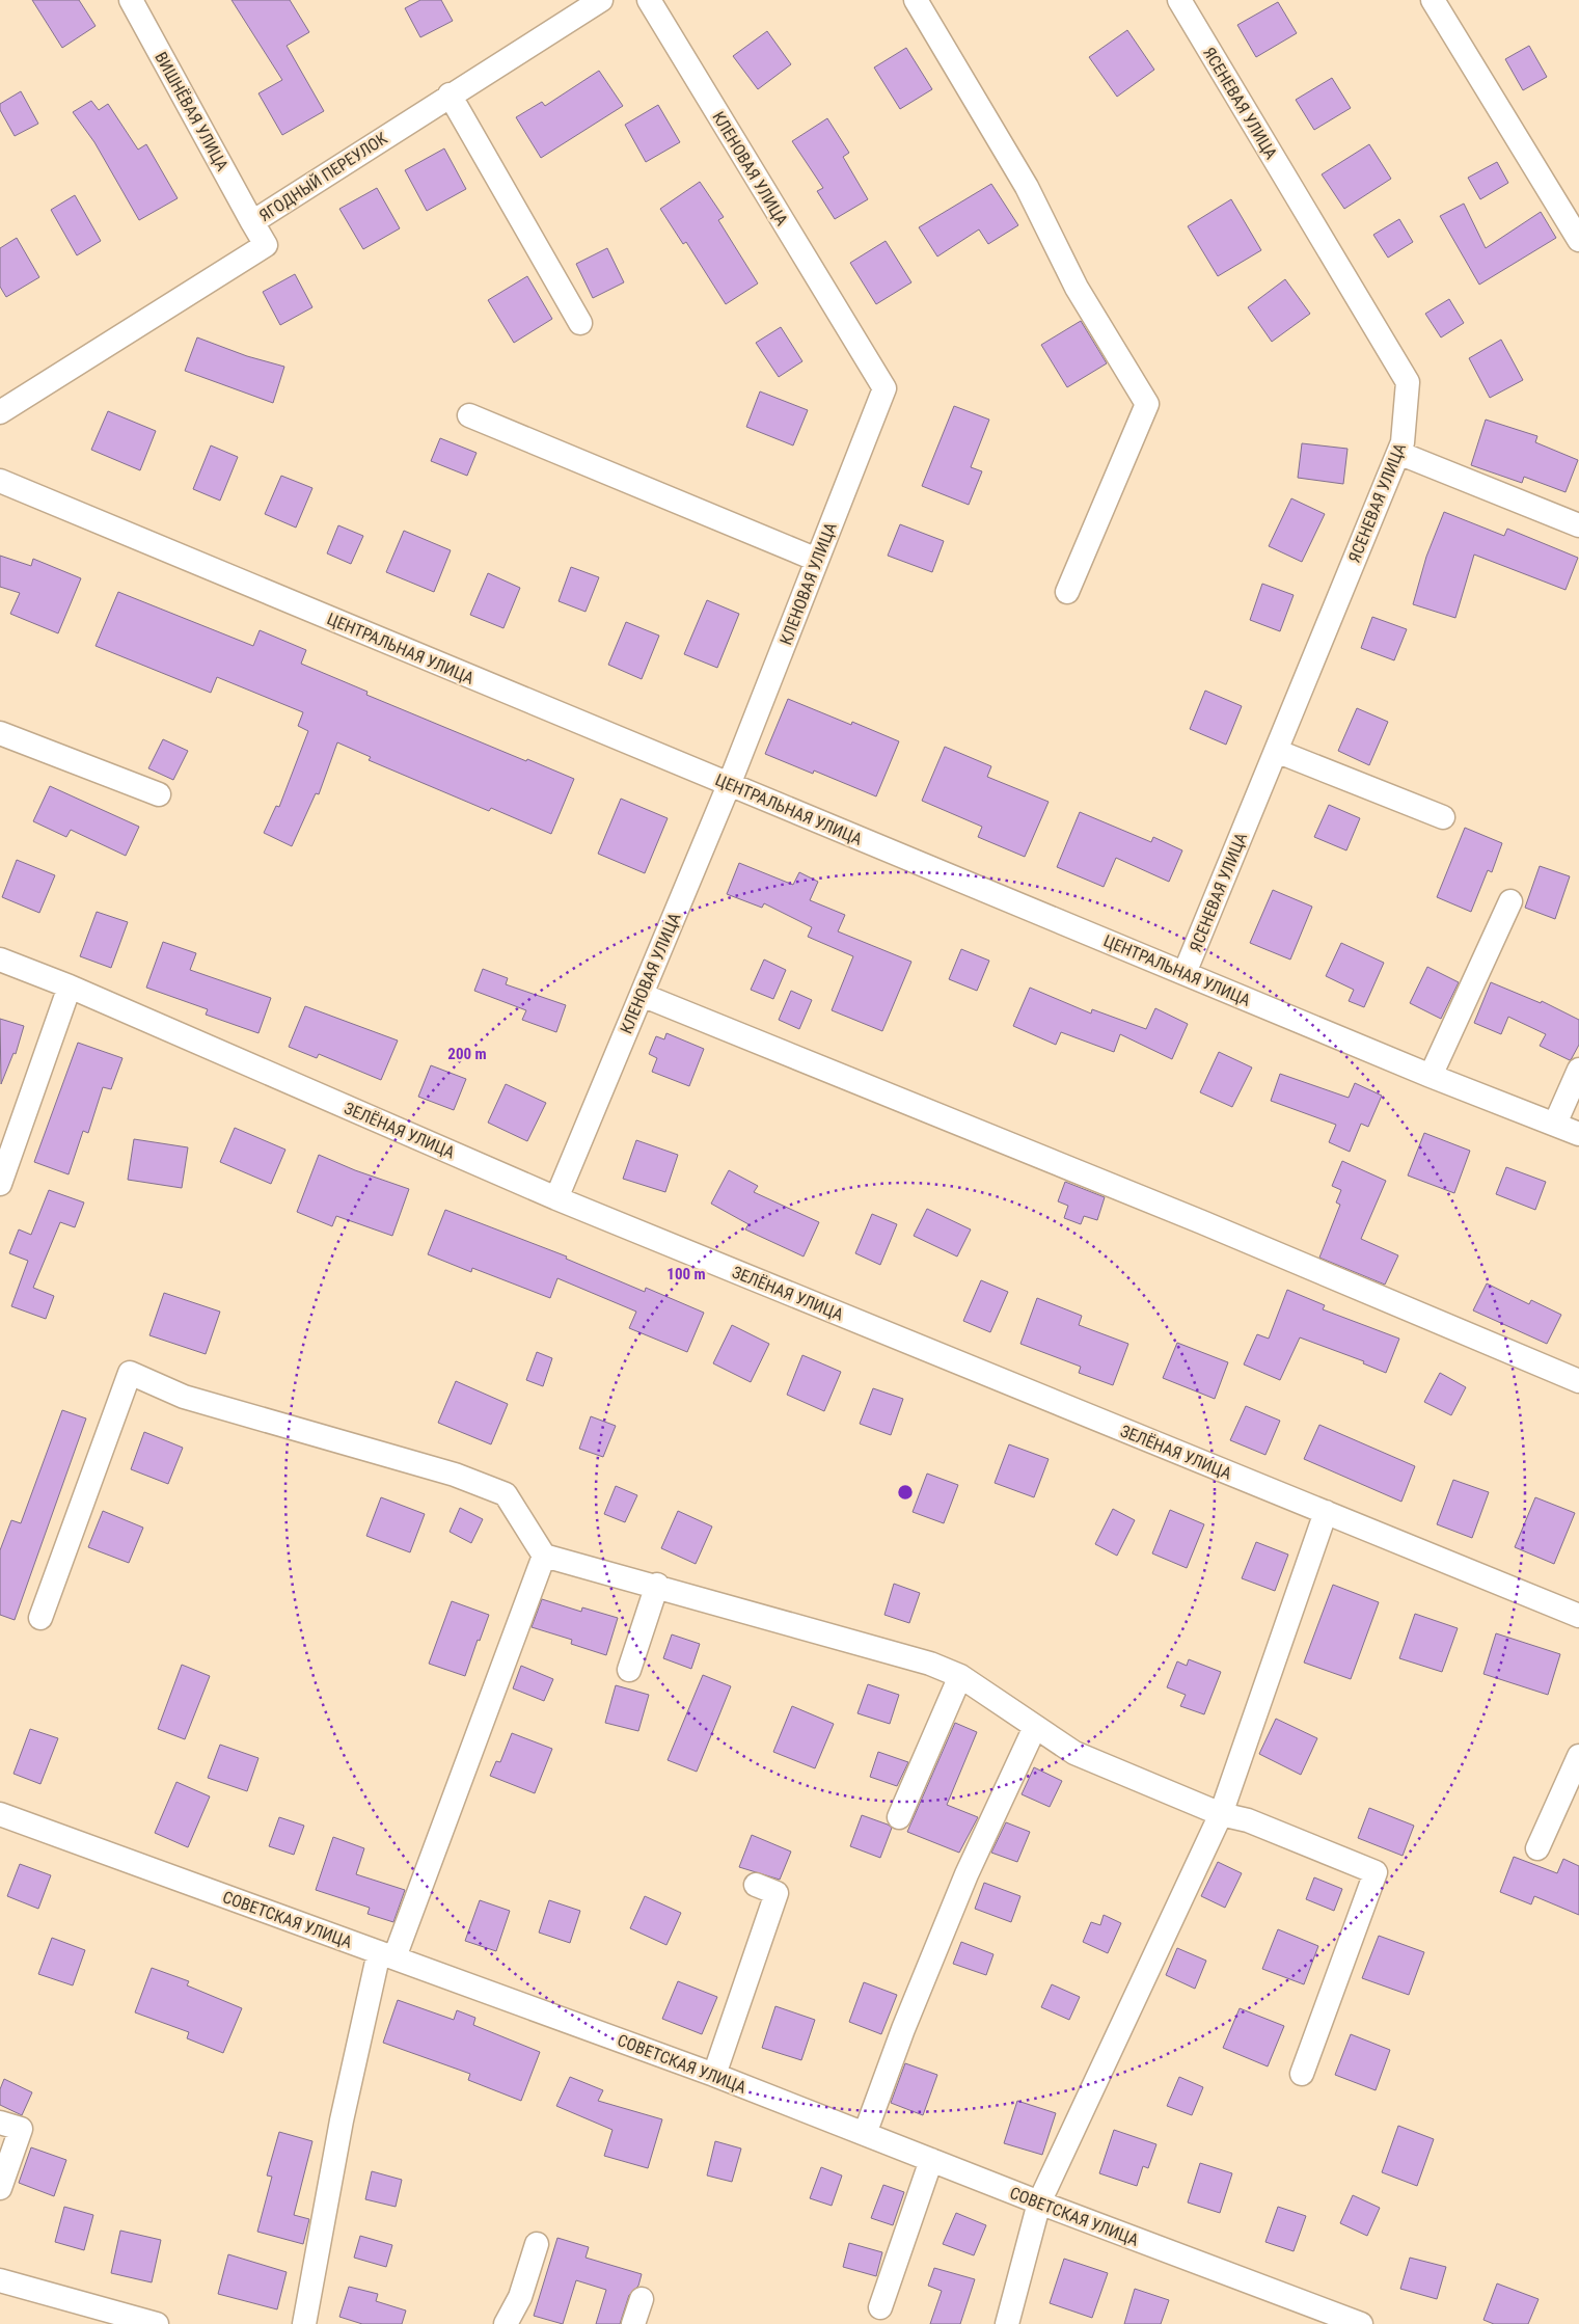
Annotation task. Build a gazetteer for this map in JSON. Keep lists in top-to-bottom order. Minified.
{"streets":{"street":["ЯСЕНЕВАЯ УЛИЦА","ВИШНЁВАЯ УЛИЦА","КЛЕНОВАЯ УЛИЦА","ЯГОДНЫЙ ПЕРЕУЛОК","ЦЕНТРАЛЬНАЯ УЛИЦА","ЗЕЛЁНАЯ УЛИЦА","СОВЕТСКАЯ УЛИЦА"]},"crossings":[["ЯСЕНЕВАЯ УЛИЦА","ЦЕНТРАЛЬНАЯ УЛИЦА"],["ВИШНЁВАЯ УЛИЦА","ЯГОДНЫЙ ПЕРЕУЛОК"],["КЛЕНОВАЯ УЛИЦА","ЦЕНТРАЛЬНАЯ УЛИЦА"],["КЛЕНОВАЯ УЛИЦА","ЗЕЛЁНАЯ УЛИЦА"]],"rings":["200 m","100 m"]}
